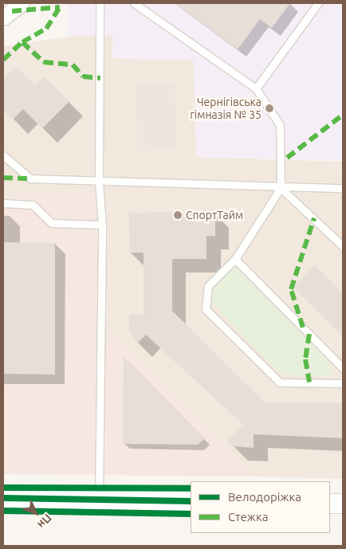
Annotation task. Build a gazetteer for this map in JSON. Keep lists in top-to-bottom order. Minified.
{"places":["Чернігівська гімназія № 35","СпортТайм"],"legend":["Велодоріжка","Стежка"],"north":"bottom right"}
